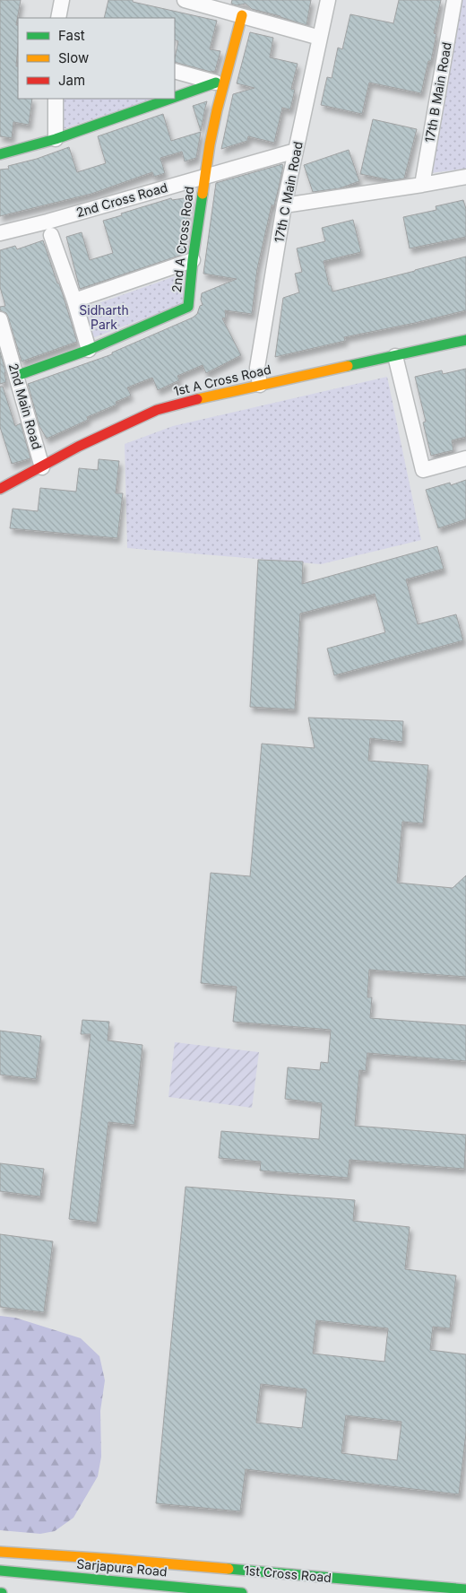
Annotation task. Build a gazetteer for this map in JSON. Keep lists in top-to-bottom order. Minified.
{"streets":{"street":["17th B Main Road","17th C Main Road","2nd Cross Road","2nd A Cross Road","1st A Cross Road","2nd Main Road","Sarjapura Road","1st Cross Road"]},"crossings":[["17th C Main Road","2nd Cross Road"],["17th C Main Road","1st A Cross Road"],["2nd Cross Road","2nd A Cross Road"],["1st A Cross Road","2nd Main Road"]],"parks":["Sidharth Park"],"legend":["Fast","Slow","Jam"]}
